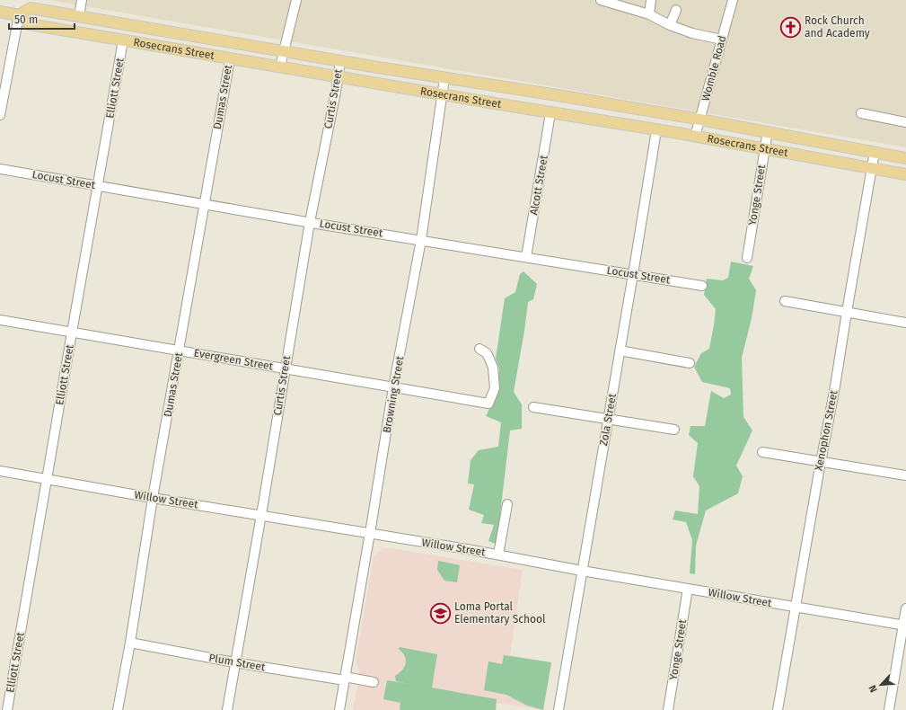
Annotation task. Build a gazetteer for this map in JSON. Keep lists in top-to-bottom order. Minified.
{"streets":{"main road":["Rosecrans Street"],"street":["Womble Road","Elliott Street","Dumas Street","Curtis Street","Locust Street","Alcott Street","Yonge Street","Evergreen Street","Browning Street","Zola Street","Xenophon Street","Willow Street","Plum Street"]},"crossings":[["Rosecrans Street","Womble Road"],["Rosecrans Street","Elliott Street"],["Rosecrans Street","Dumas Street"],["Rosecrans Street","Curtis Street"],["Rosecrans Street","Alcott Street"],["Rosecrans Street","Yonge Street"],["Rosecrans Street","Browning Street"],["Rosecrans Street","Zola Street"],["Rosecrans Street","Xenophon Street"],["Elliott Street","Locust Street"],["Elliott Street","Evergreen Street"],["Elliott Street","Willow Street"],["Dumas Street","Locust Street"],["Dumas Street","Evergreen Street"],["Dumas Street","Willow Street"],["Dumas Street","Plum Street"],["Curtis Street","Locust Street"],["Curtis Street","Evergreen Street"],["Curtis Street","Willow Street"],["Curtis Street","Plum Street"],["Locust Street","Alcott Street"],["Locust Street","Browning Street"],["Locust Street","Zola Street"],["Yonge Street","Willow Street"],["Evergreen Street","Browning Street"],["Browning Street","Willow Street"],["Browning Street","Plum Street"],["Zola Street","Willow Street"],["Xenophon Street","Willow Street"]],"places":{"church":["Rock Church and Academy"],"school or university":["Loma Portal Elementary School"]},"scale_bar":"50 m","north":"bottom left"}
